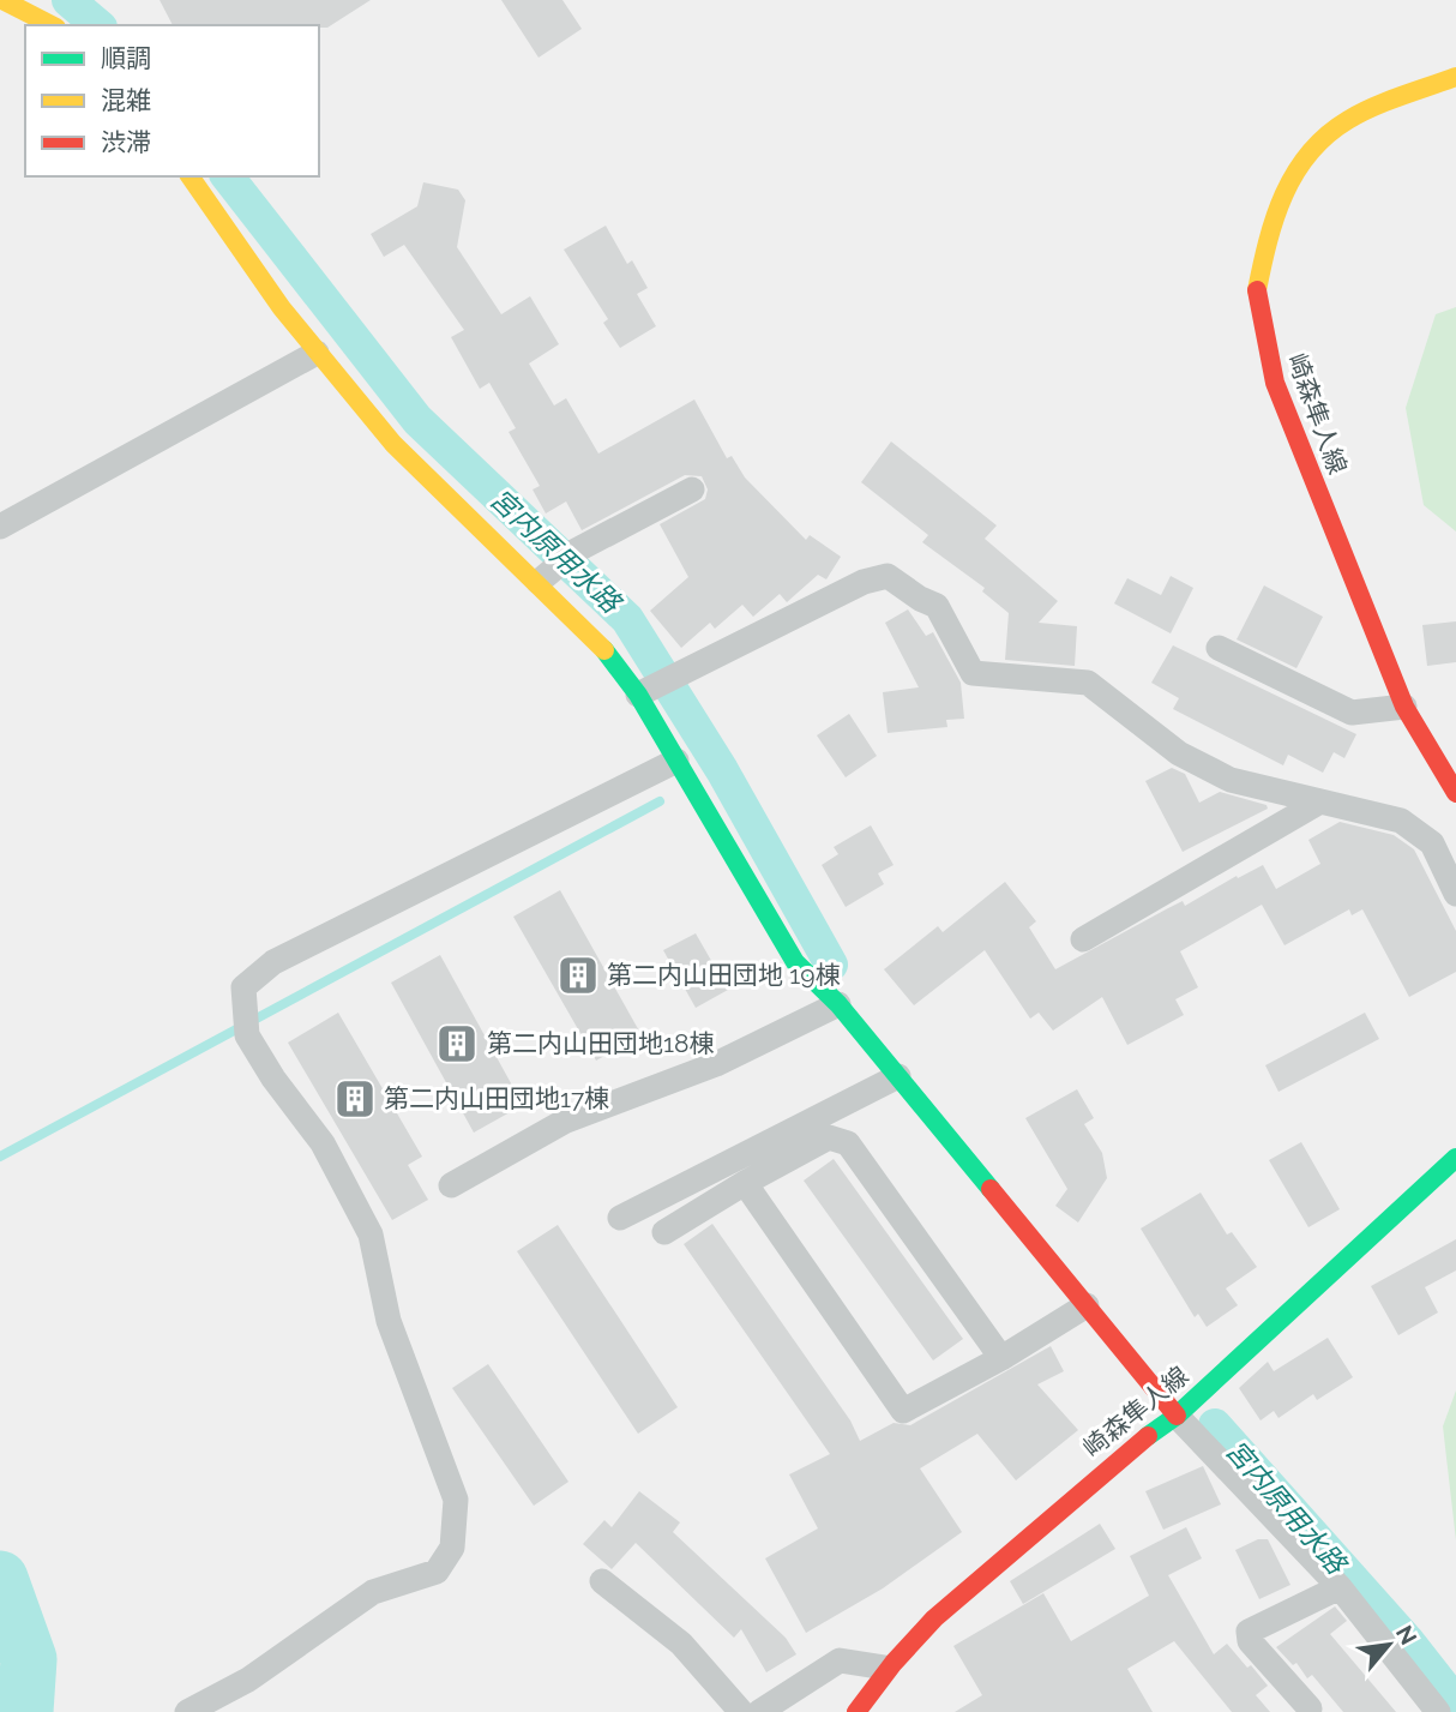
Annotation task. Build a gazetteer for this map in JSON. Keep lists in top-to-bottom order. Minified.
{"streets":{"main road":["崎森隼人線"]},"water":["宮内原用水路"],"places":{"building":["第二内山田団地 19棟","第二内山田団地18棟","第二内山田団地17棟"]},"legend":["順調","混雑","渋滞"],"north":"top right"}
